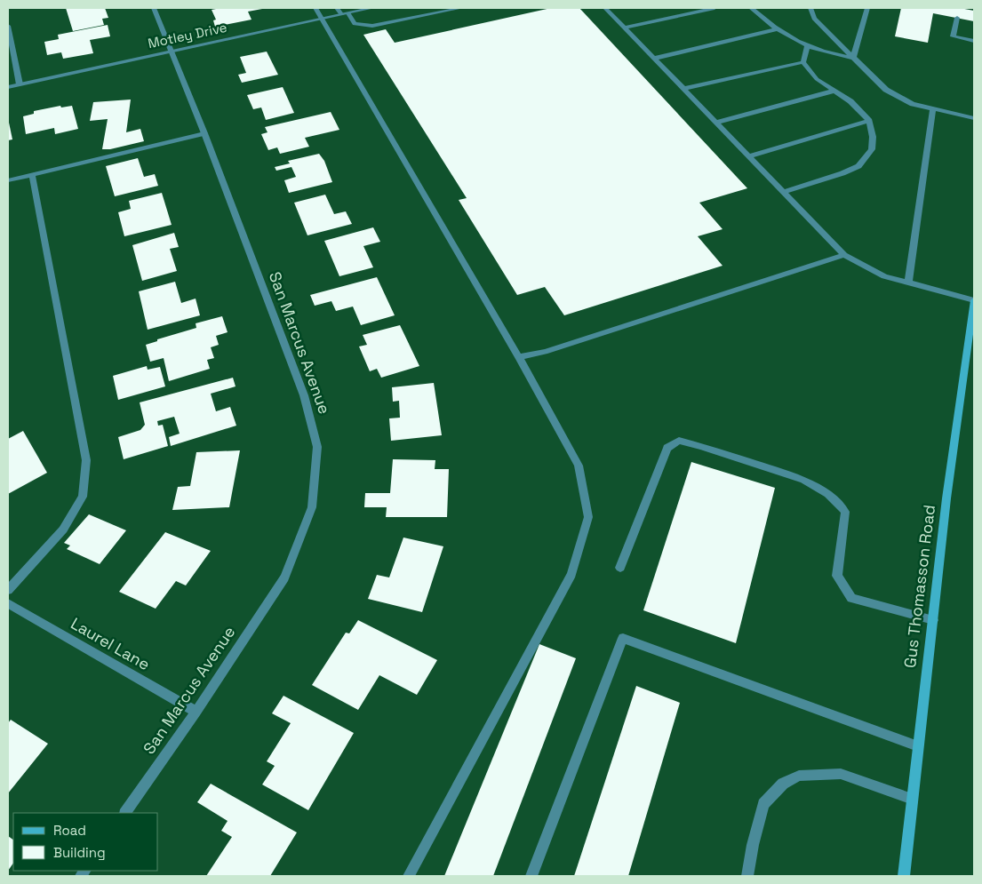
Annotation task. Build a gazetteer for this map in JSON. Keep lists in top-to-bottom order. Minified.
{"streets":{"main road":["Gus Thomasson Road"],"street":["Motley Drive","San Marcus Avenue","Laurel Lane"]},"crossings":[["Motley Drive","San Marcus Avenue"],["San Marcus Avenue","Laurel Lane"]],"legend":["Road","Building"]}
